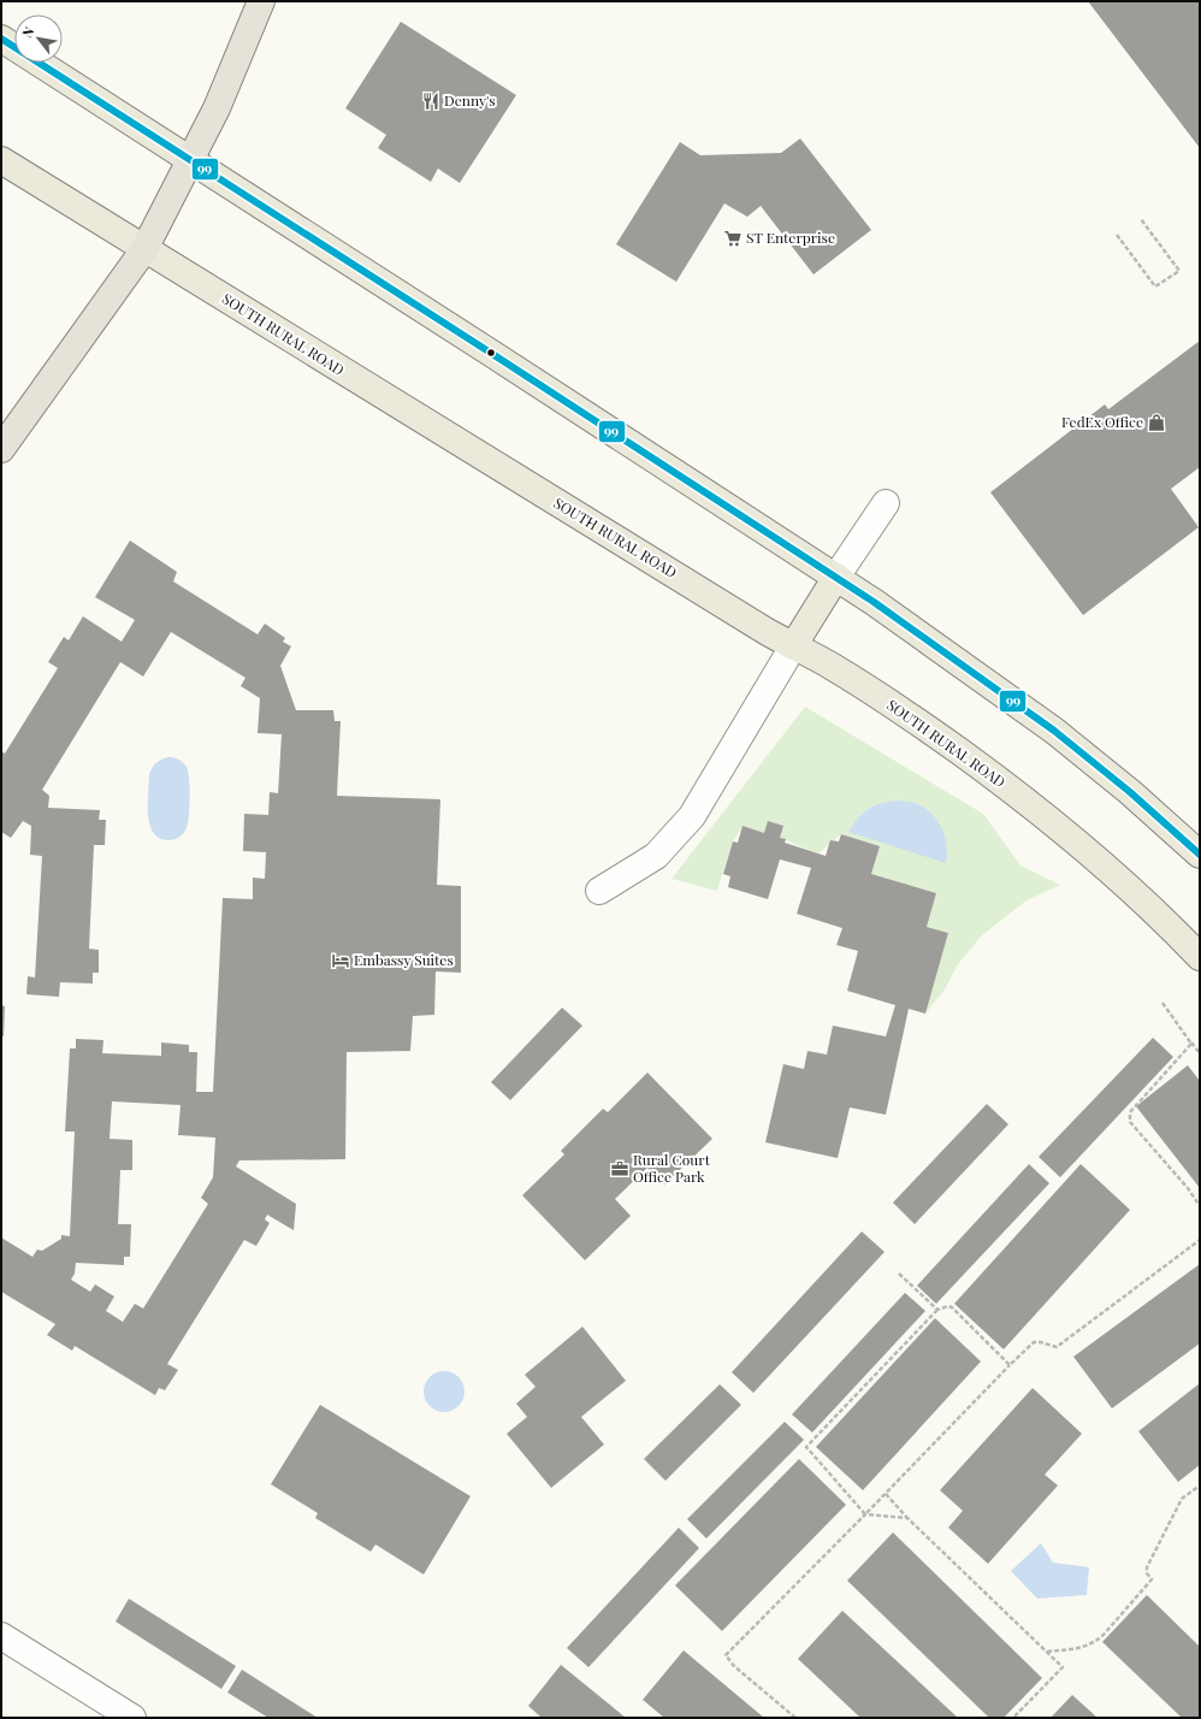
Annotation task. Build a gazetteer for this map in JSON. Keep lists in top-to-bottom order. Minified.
{"streets":{"main road":["SOUTH RURAL ROAD"]},"places":{"restaurant":["Denny's"],"supermarket":["ST Enterprise"],"shop":["FedEx Office"],"hotel":["Embassy Suites"],"office":["Rural Court Office Park"]},"lines":["transit line 99"],"north":"top left"}
